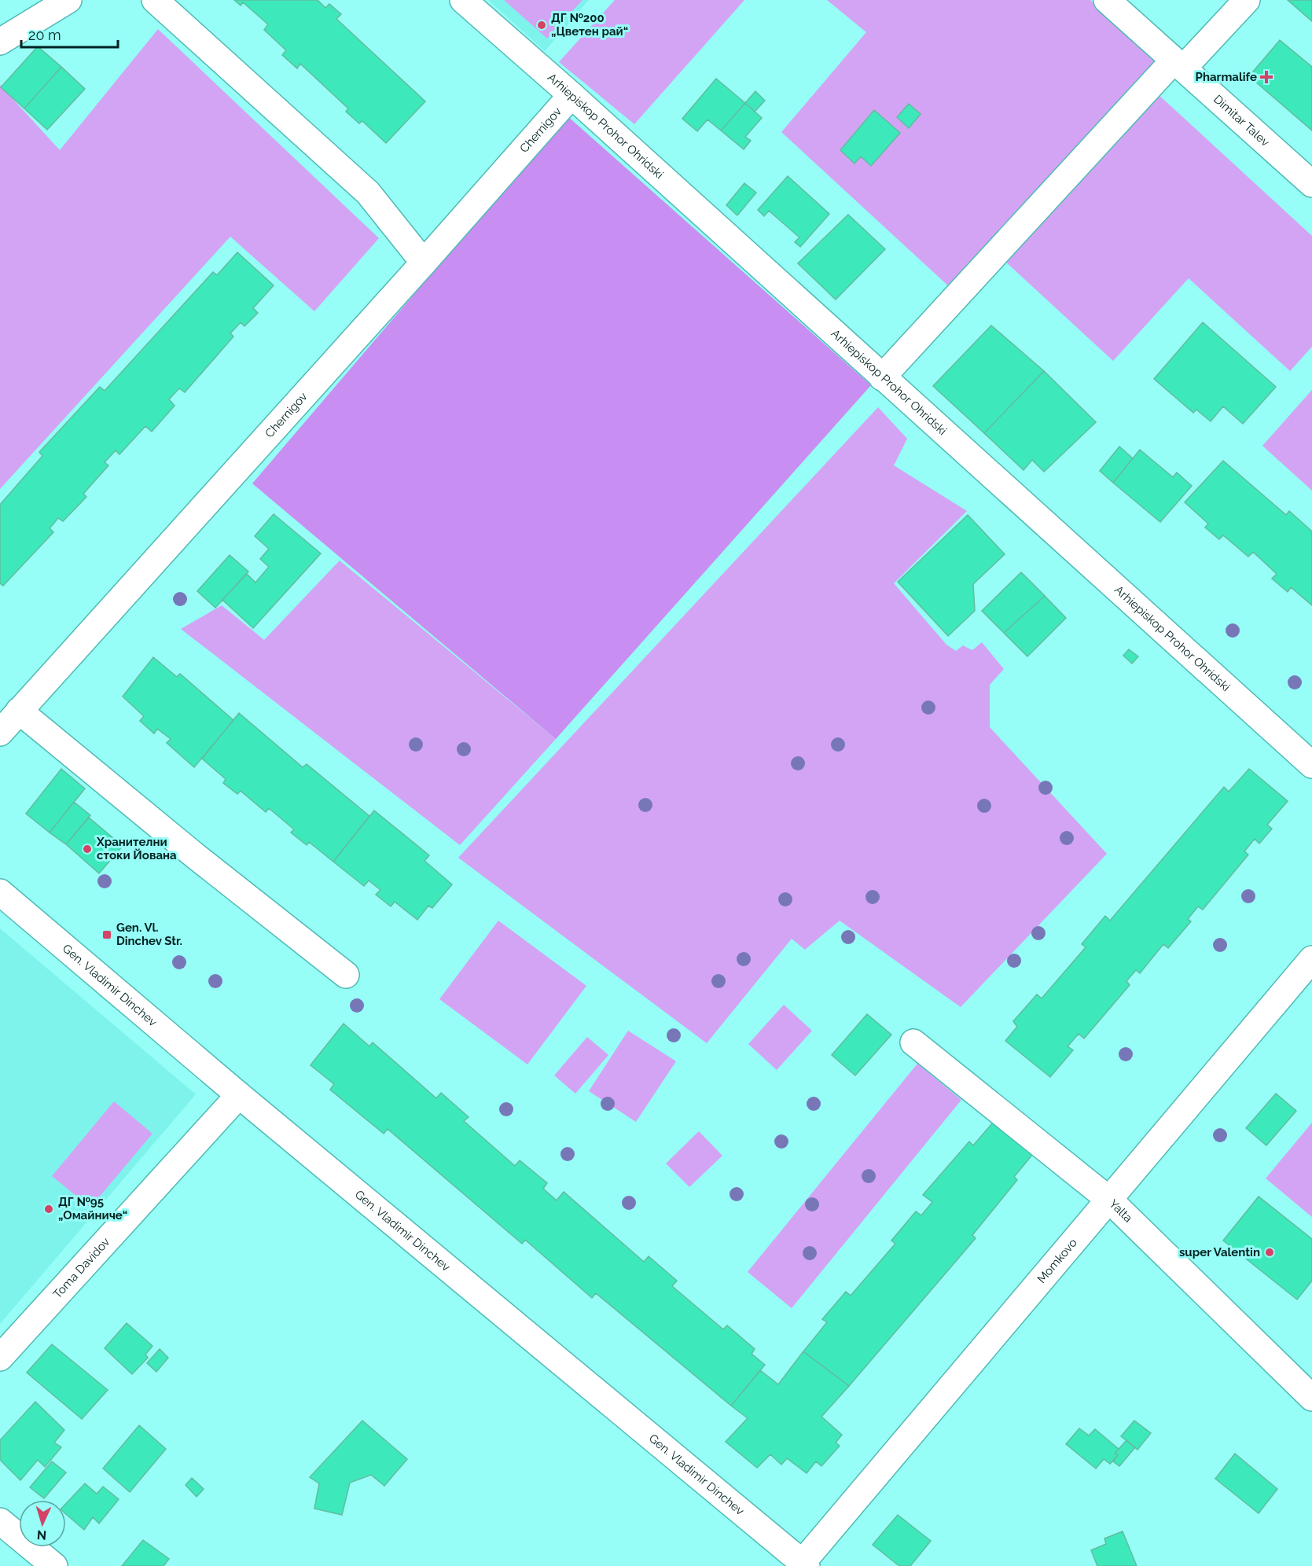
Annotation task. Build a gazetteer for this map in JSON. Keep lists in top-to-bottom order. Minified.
{"streets":{"street":["Dimitar Talev","Arhiepiskop Prohor Ohridski","Chernigov","Gen. Vladimir Dinchev","Yalta","Momkovo","Toma Davidov"]},"crossings":[["Arhiepiskop Prohor Ohridski","Chernigov"],["Gen. Vladimir Dinchev","Momkovo"],["Gen. Vladimir Dinchev","Toma Davidov"],["Yalta","Momkovo"]],"places":{"other":["ДГ №200 „Цветен рай“","Хранителни стоки Йована","ДГ №95 „Омайниче“","super Valentin"],"health":["Pharmalife"],"transit":["Gen. Vl. Dinchev Str."]},"scale_bar":"20 m","north":"bottom"}
